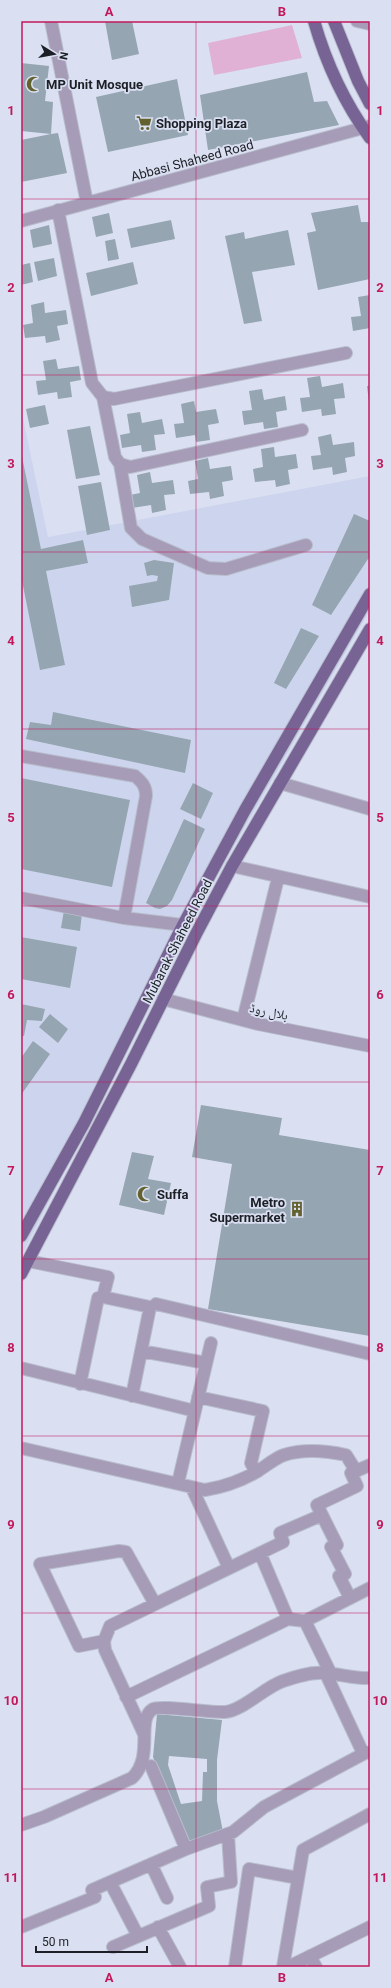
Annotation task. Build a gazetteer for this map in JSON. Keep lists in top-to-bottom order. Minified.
{"streets":{"main road":["Mubarak Shaheed Road"],"street":["Abbasi Shaheed Road","بلال روڈ"]},"crossings":[["Mubarak Shaheed Road","بلال روڈ"]],"places":{"mosque":["MP Unit Mosque","Suffa"],"supermarket":["Shopping Plaza"],"building":["Metro Supermarket"]},"scale_bar":"50 m","north":"right","grid":{"columns":["A","B"],"rows":["1","2","3","4","5","6","7","8","9","10","11"]}}
